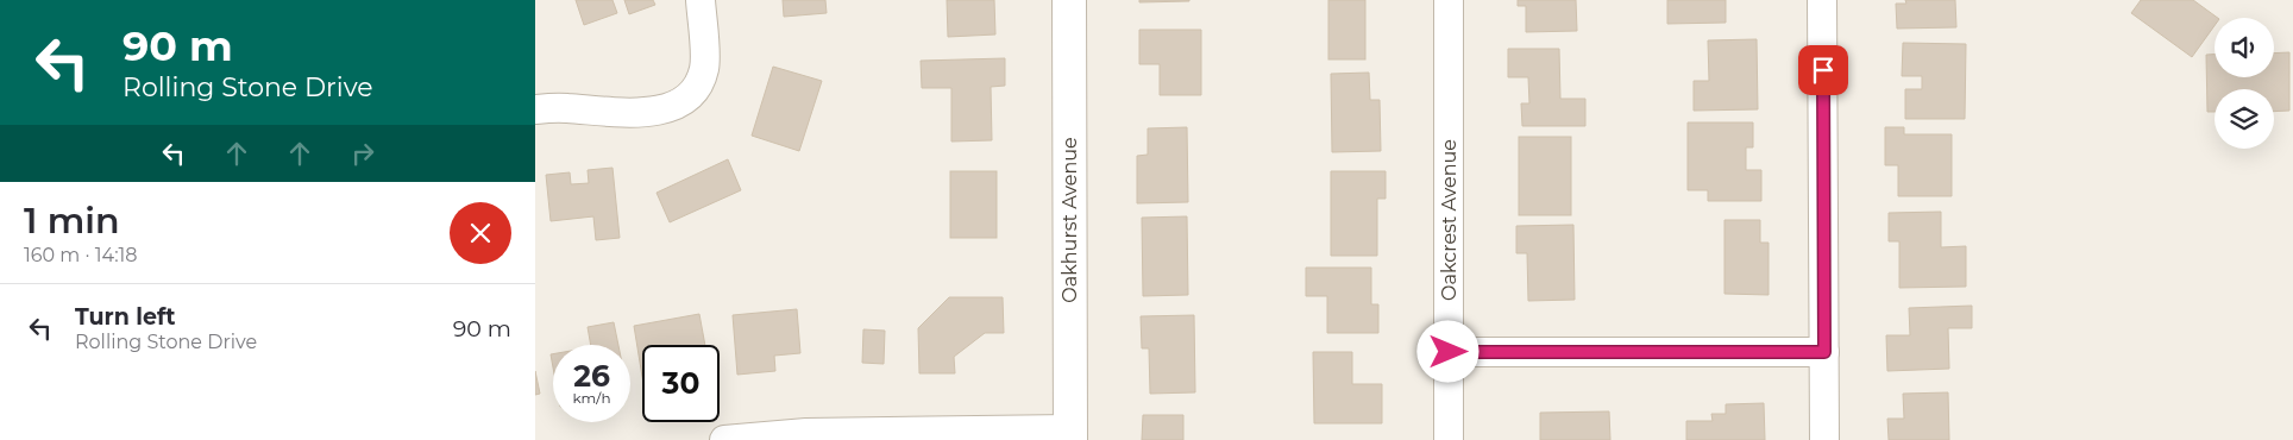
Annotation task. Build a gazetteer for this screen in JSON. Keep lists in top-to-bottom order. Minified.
{"streets":{"street":["Oakhurst Avenue","Oakcrest Avenue"]},"page":{"turn":["90 m","Rolling Stone Drive"],"heading":["1 min","160 m · 14:18"],"list":[{"name":"Turn left","note":"Rolling Stone Drive","value":"90 m"}],"speed":"26 km/h","limit":"30"}}
